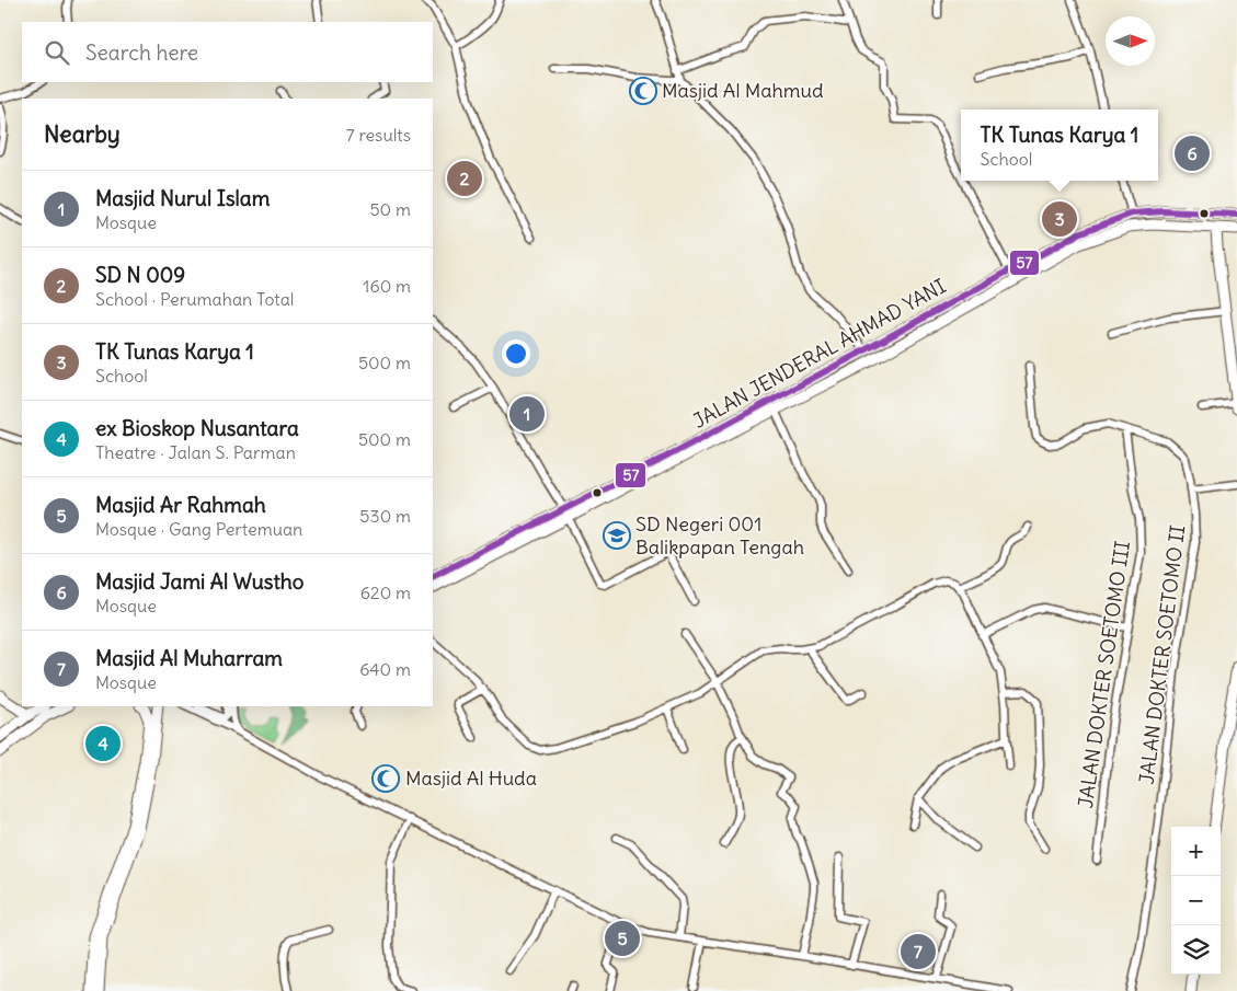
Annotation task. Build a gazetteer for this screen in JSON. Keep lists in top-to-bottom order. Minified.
{"streets":{"main road":["JALAN JENDERAL AHMAD YANI"],"street":["JALAN DOKTER SOETOMO II","JALAN DOKTER SOETOMO III"]},"crossings":[["JALAN DOKTER SOETOMO II","JALAN DOKTER SOETOMO III"]],"places":{"mosque":["Masjid Al Mahmud","Masjid Al Huda"],"school or university":["SD Negeri 001 Balikpapan Tengah"]},"lines":["transit line 57"],"north":"right","page":{"search":"Search here","heading":["Nearby","7 results"],"popup":["TK Tunas Karya 1","School"],"pins":["6","2","3","1","4","5","7"],"list":[{"mark":"1","name":"Masjid Nurul Islam","note":"Mosque","value":"50 m"},{"mark":"2","name":"SD N 009","note":"School · Perumahan Total","value":"160 m"},{"mark":"3","name":"TK Tunas Karya 1","note":"School","value":"500 m"},{"mark":"4","name":"ex Bioskop Nusantara","note":"Theatre · Jalan S. Parman","value":"500 m"},{"mark":"5","name":"Masjid Ar Rahmah","note":"Mosque · Gang Pertemuan","value":"530 m"},{"mark":"6","name":"Masjid Jami Al Wustho","note":"Mosque","value":"620 m"},{"mark":"7","name":"Masjid Al Muharram","note":"Mosque","value":"640 m"}],"map_buttons":["+","−"]}}
